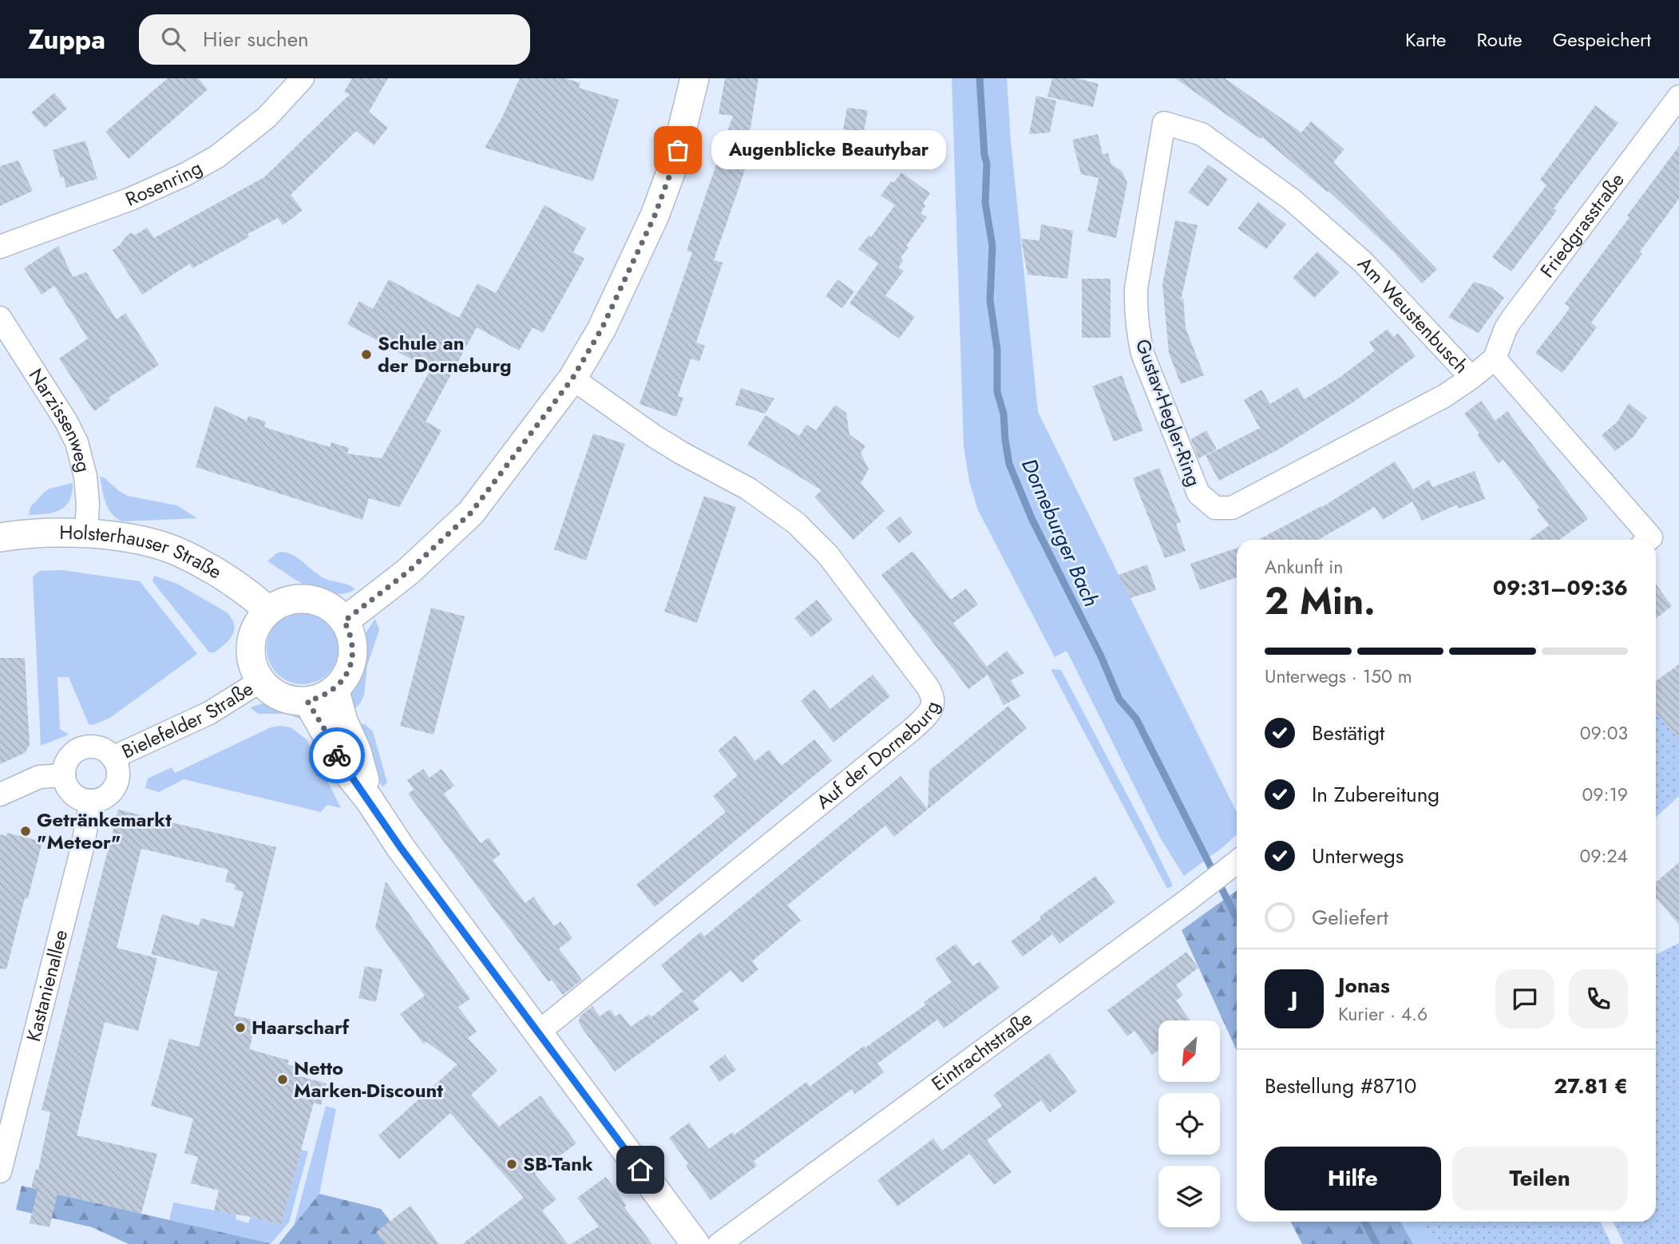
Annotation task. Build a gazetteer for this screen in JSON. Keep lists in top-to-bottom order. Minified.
{"streets":{"street":["Rosenring","Friedgrasstraße","Am Weustenbusch","Gustav-Hegler-Ring","Narzissenweg","Holsterhauser Straße","Bielefelder Straße","Auf der Dorneburg","Kastanienallee","Eintrachtstraße"]},"crossings":[["Friedgrasstraße","Am Weustenbusch"],["Am Weustenbusch","Gustav-Hegler-Ring"],["Narzissenweg","Holsterhauser Straße"],["Holsterhauser Straße","Bielefelder Straße"],["Bielefelder Straße","Kastanienallee"]],"water":["Dorneburger Bach"],"places":["Augenblicke Beautybar","Schule an der Dorneburg","Getränkemarkt \"Meteor\"","Haarscharf","Netto Marken-Discount","SB-Tank"],"north":"bottom left","page":{"header":"Zuppa","search":"Hier suchen","nav":["Karte","Route","Gespeichert"],"bubble":"Augenblicke Beautybar","heading":["2 Min.","Ankunft in","09:31–09:36"],"panel":["Jonas","Kurier · 4.6","Bestellung #8710","27.81 €"],"bar":"Unterwegs · 150 m","list":[["Bestätigt","09:03"],["In Zubereitung","09:19"],["Unterwegs","09:24"],"Geliefert"],"round":"J","buttons":["Hilfe","Teilen"]}}
